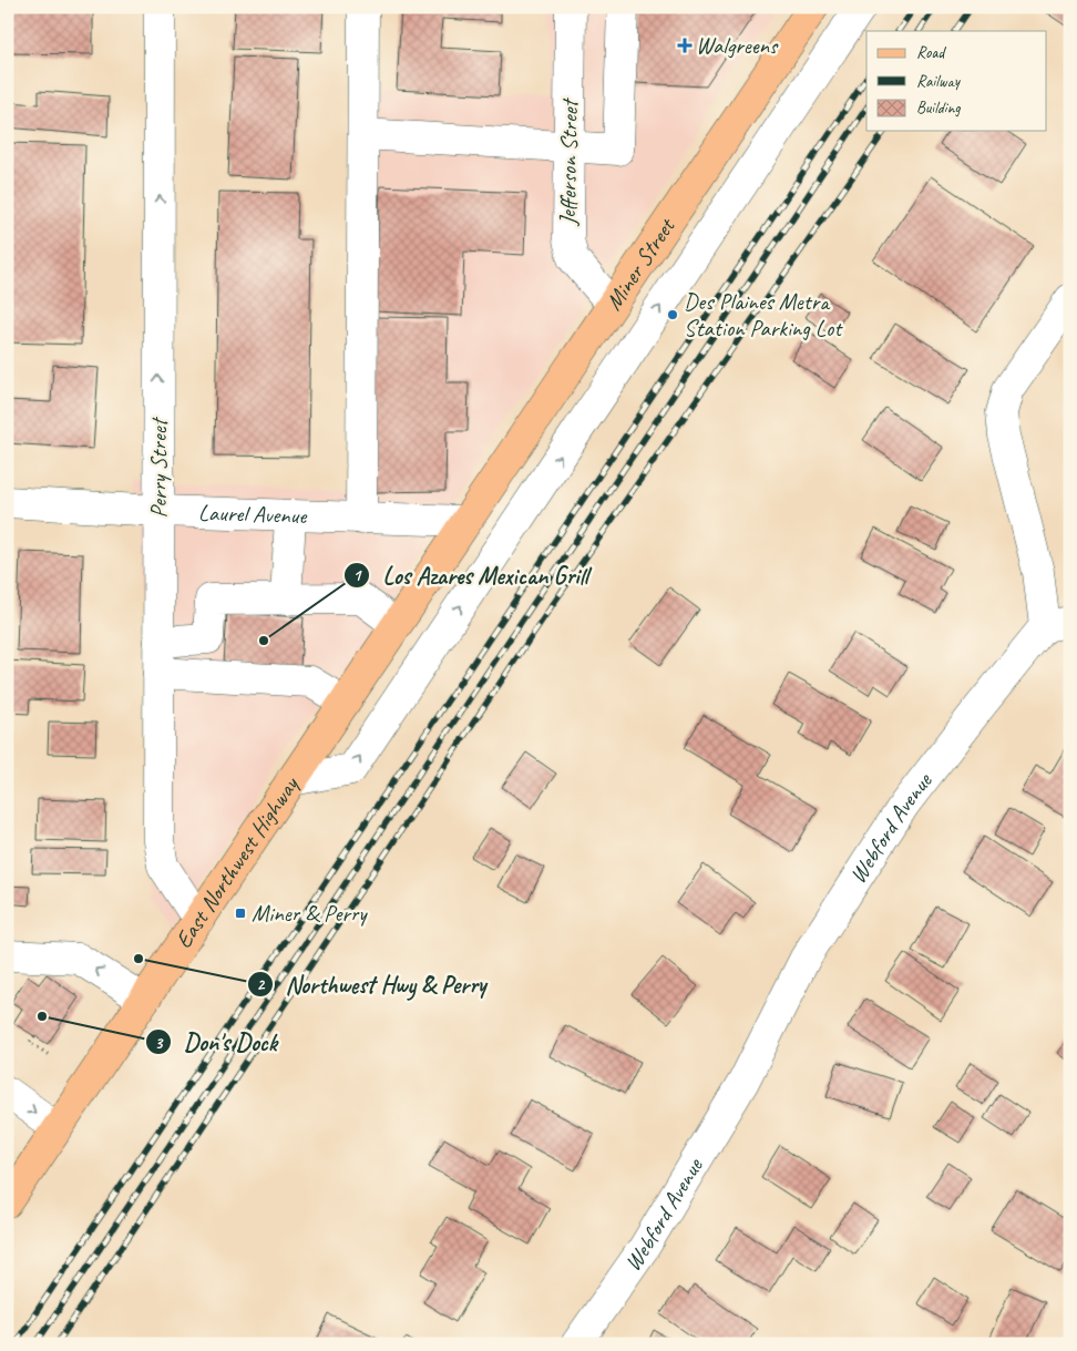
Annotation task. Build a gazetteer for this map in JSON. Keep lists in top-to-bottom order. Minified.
{"streets":{"main road":["Miner Street","East Northwest Highway"],"street":["Jefferson Street","Perry Street","Laurel Avenue","Webford Avenue"]},"crossings":[["Jefferson Street","Miner Street"],["Miner Street","Laurel Avenue"],["Miner Street","East Northwest Highway"],["Perry Street","Laurel Avenue"],["Perry Street","East Northwest Highway"],["Laurel Avenue","East Northwest Highway"]],"places":{"health":["Walgreens"],"other":["Des Plaines Metra Station Parking Lot","Los Azares Mexican Grill","Northwest Hwy & Perry","Don's Dock"],"transit":["Miner & Perry"]},"legend":["Road","Railway","Building"]}
